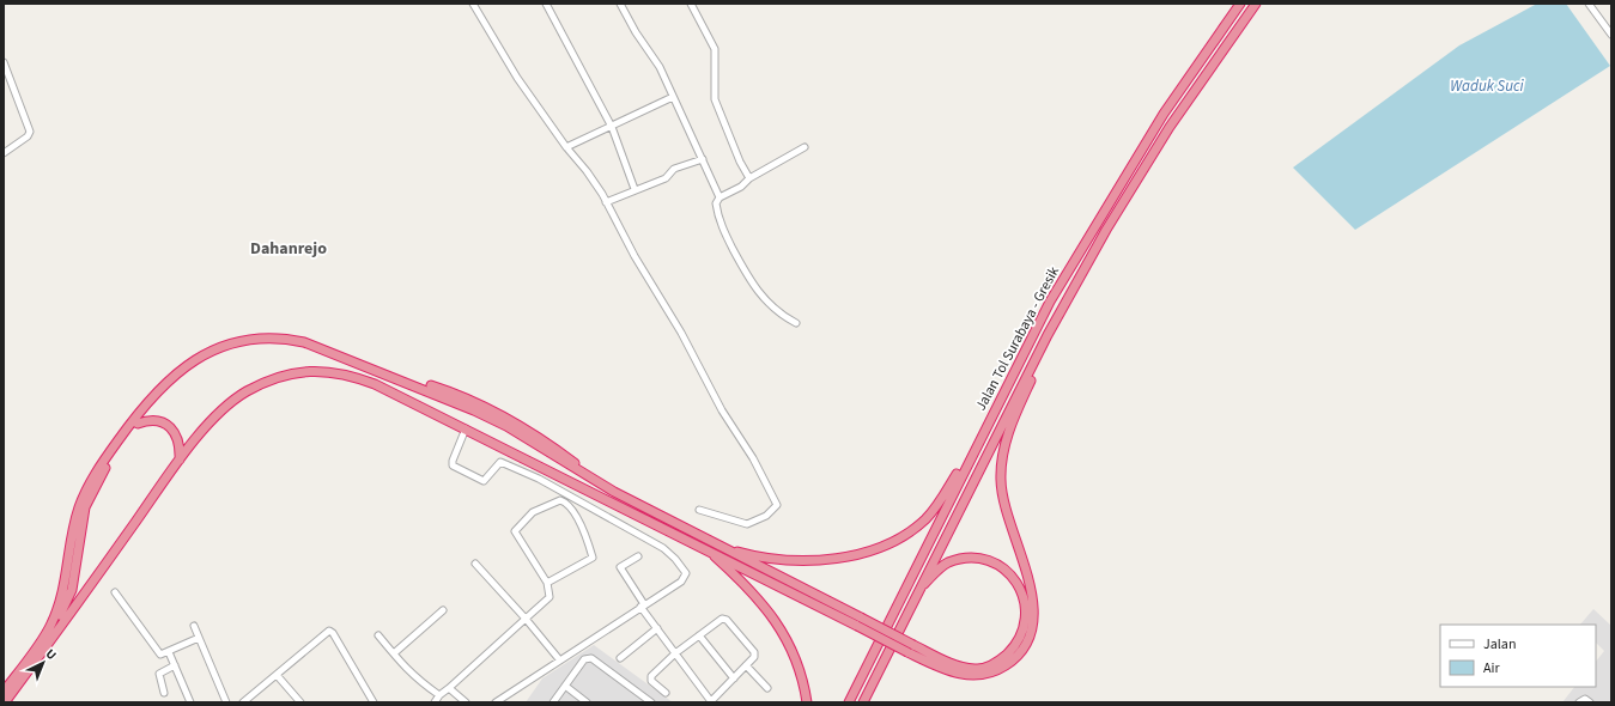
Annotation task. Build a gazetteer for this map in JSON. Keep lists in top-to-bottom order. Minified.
{"streets":{"highway":["Jalan Tol Surabaya - Gresik"]},"districts":["Dahanrejo"],"water":["Waduk Suci"],"legend":["Jalan","Air"],"north":"top right"}
